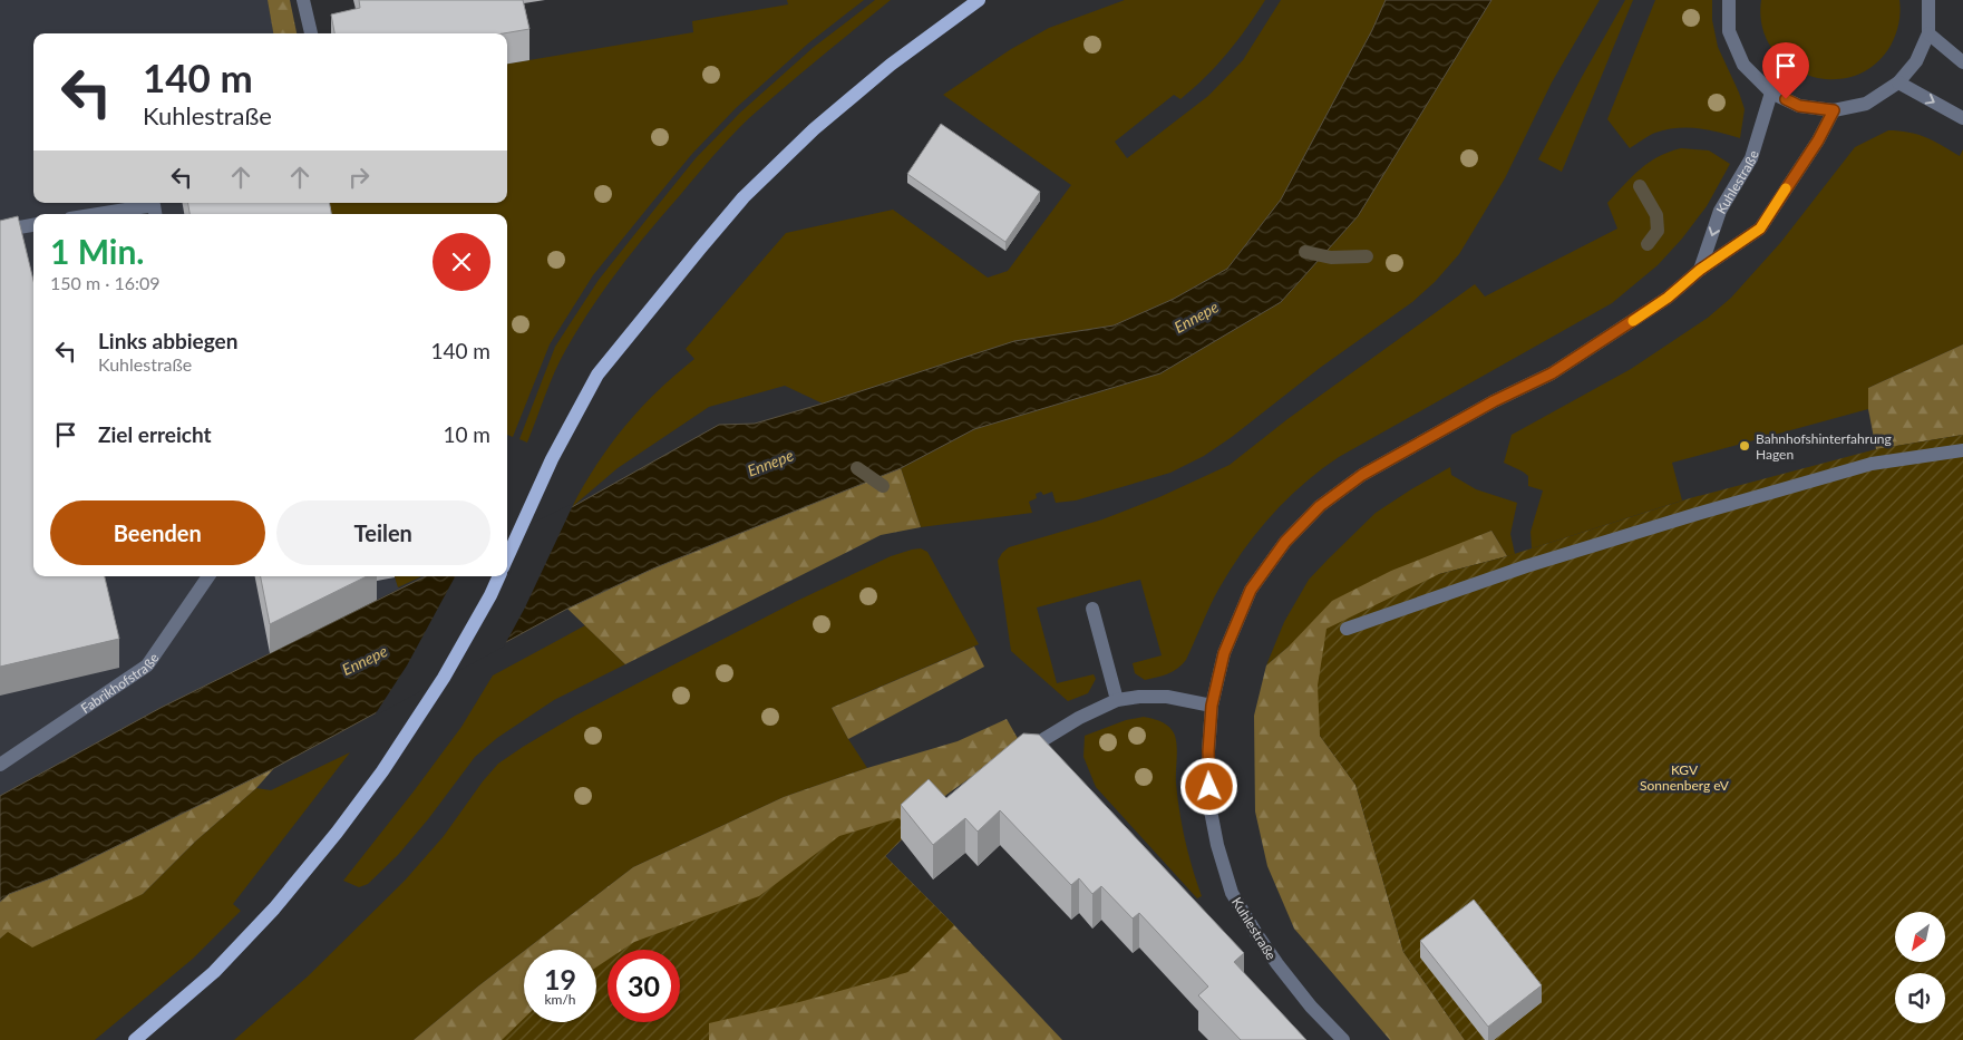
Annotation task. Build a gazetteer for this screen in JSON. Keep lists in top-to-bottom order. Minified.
{"streets":{"street":["Kuhlestraße","Fabrikhofstraße"]},"water":["Ennepe"],"parks":["KGV Sonnenberg eV"],"places":["Bahnhofshinterfahrung Hagen"],"north":"bottom left","page":{"turn":["140 m","Kuhlestraße"],"heading":["1 Min.","150 m · 16:09"],"list":[{"name":"Links abbiegen","note":"Kuhlestraße","value":"140 m"},{"name":"Ziel erreicht","value":"10 m"}],"buttons":["Beenden","Teilen"],"speed":"19 km/h","limit":"30"}}
